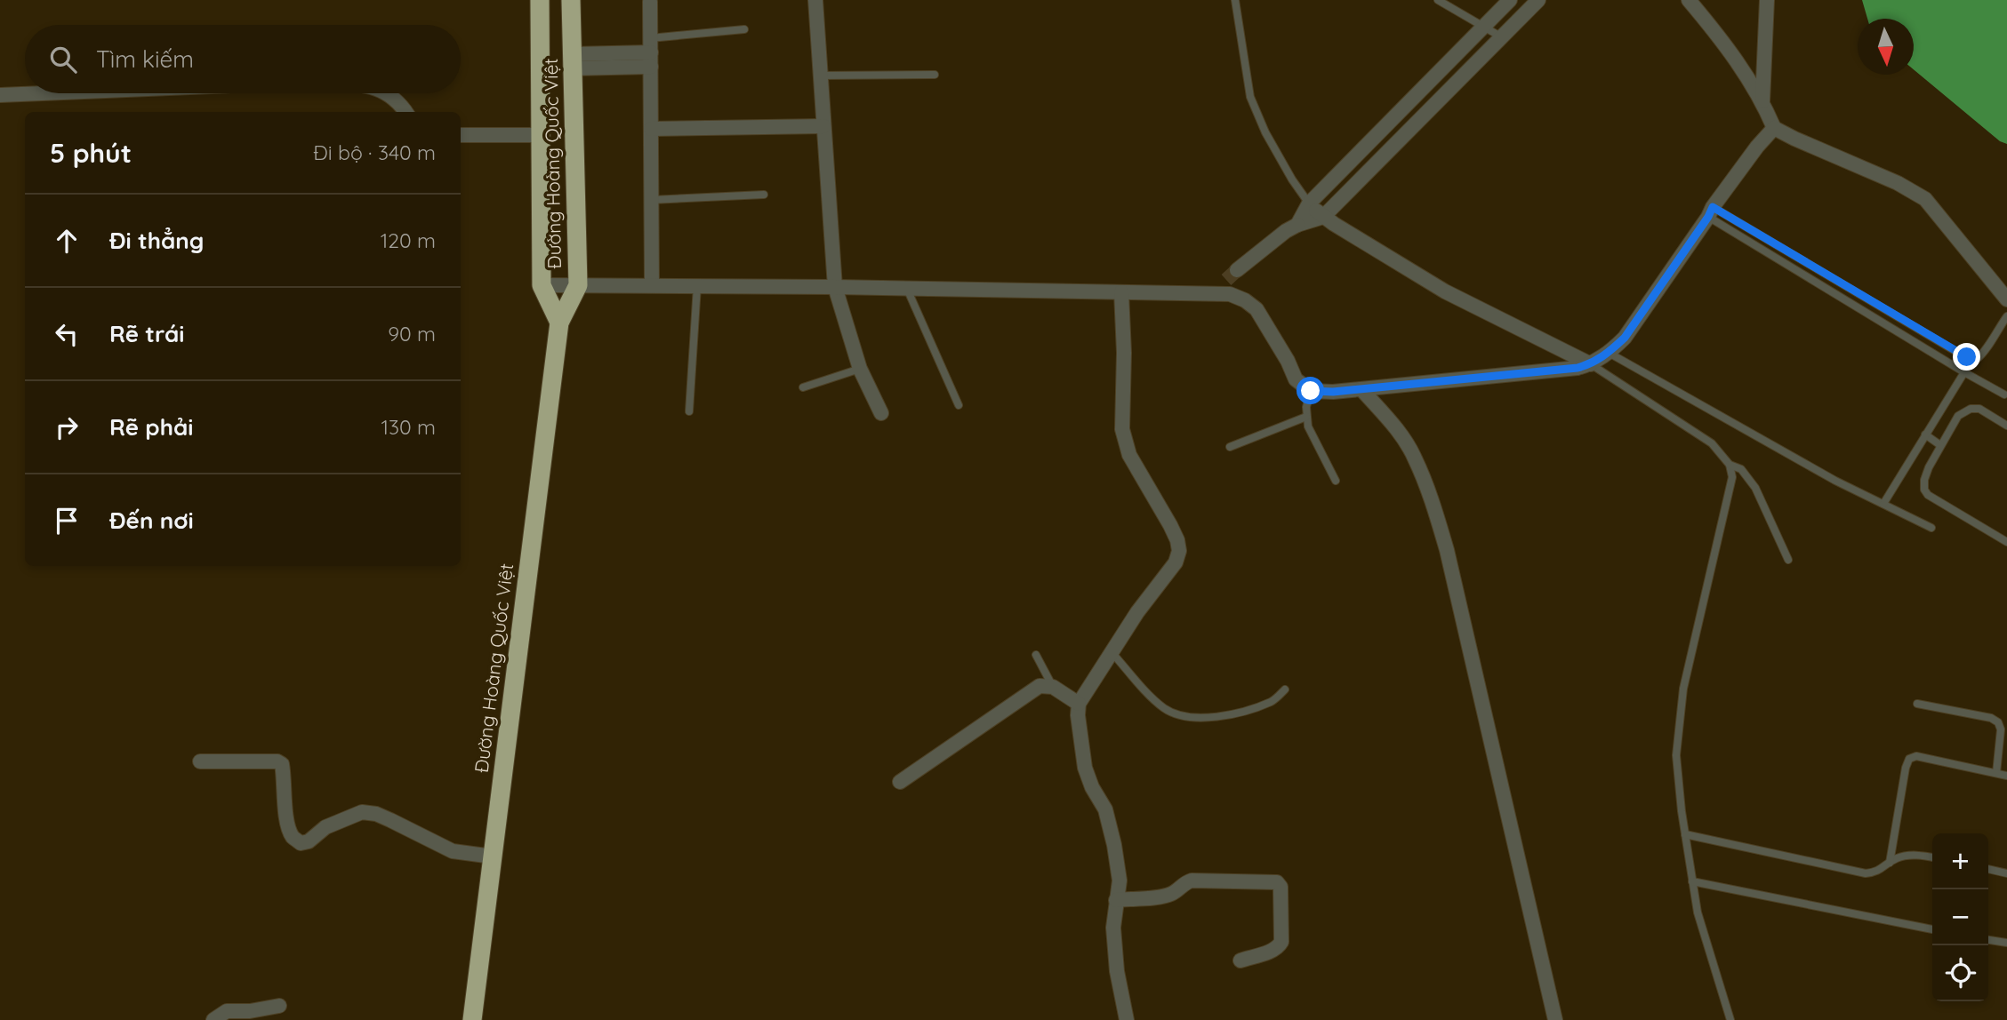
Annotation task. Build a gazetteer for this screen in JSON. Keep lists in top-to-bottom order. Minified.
{"streets":{"highway":["Đường Hoàng Quốc Việt"]},"north":"bottom","page":{"search":"Tìm kiếm","heading":["5 phút","Đi bộ · 340 m"],"list":[["Đi thẳng","120 m"],["Rẽ trái","90 m"],["Rẽ phải","130 m"],"Đến nơi"],"map_buttons":["+","−"]}}
